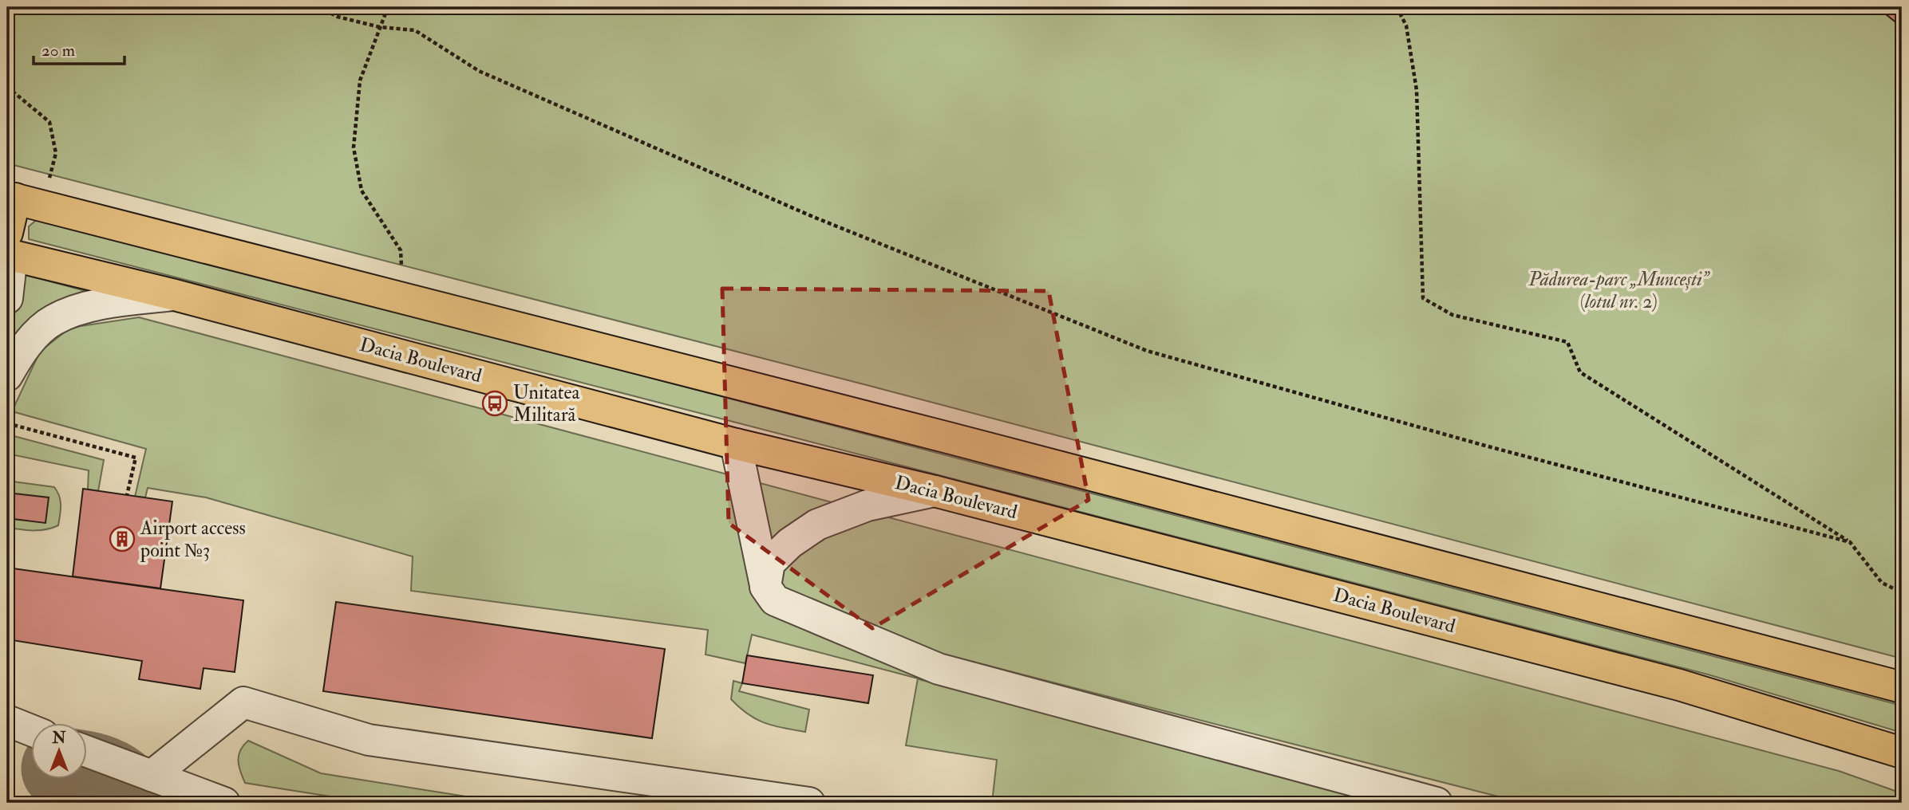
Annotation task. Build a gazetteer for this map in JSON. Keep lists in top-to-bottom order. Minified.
{"streets":{"main road":["Dacia Boulevard"]},"parks":["Pădurea-parc „Muncești” (lotul nr. 2)"],"places":{"bus stop":["Unitatea Militară"],"building":["Airport access point №3"]},"scale_bar":"20 m","north":"top"}
